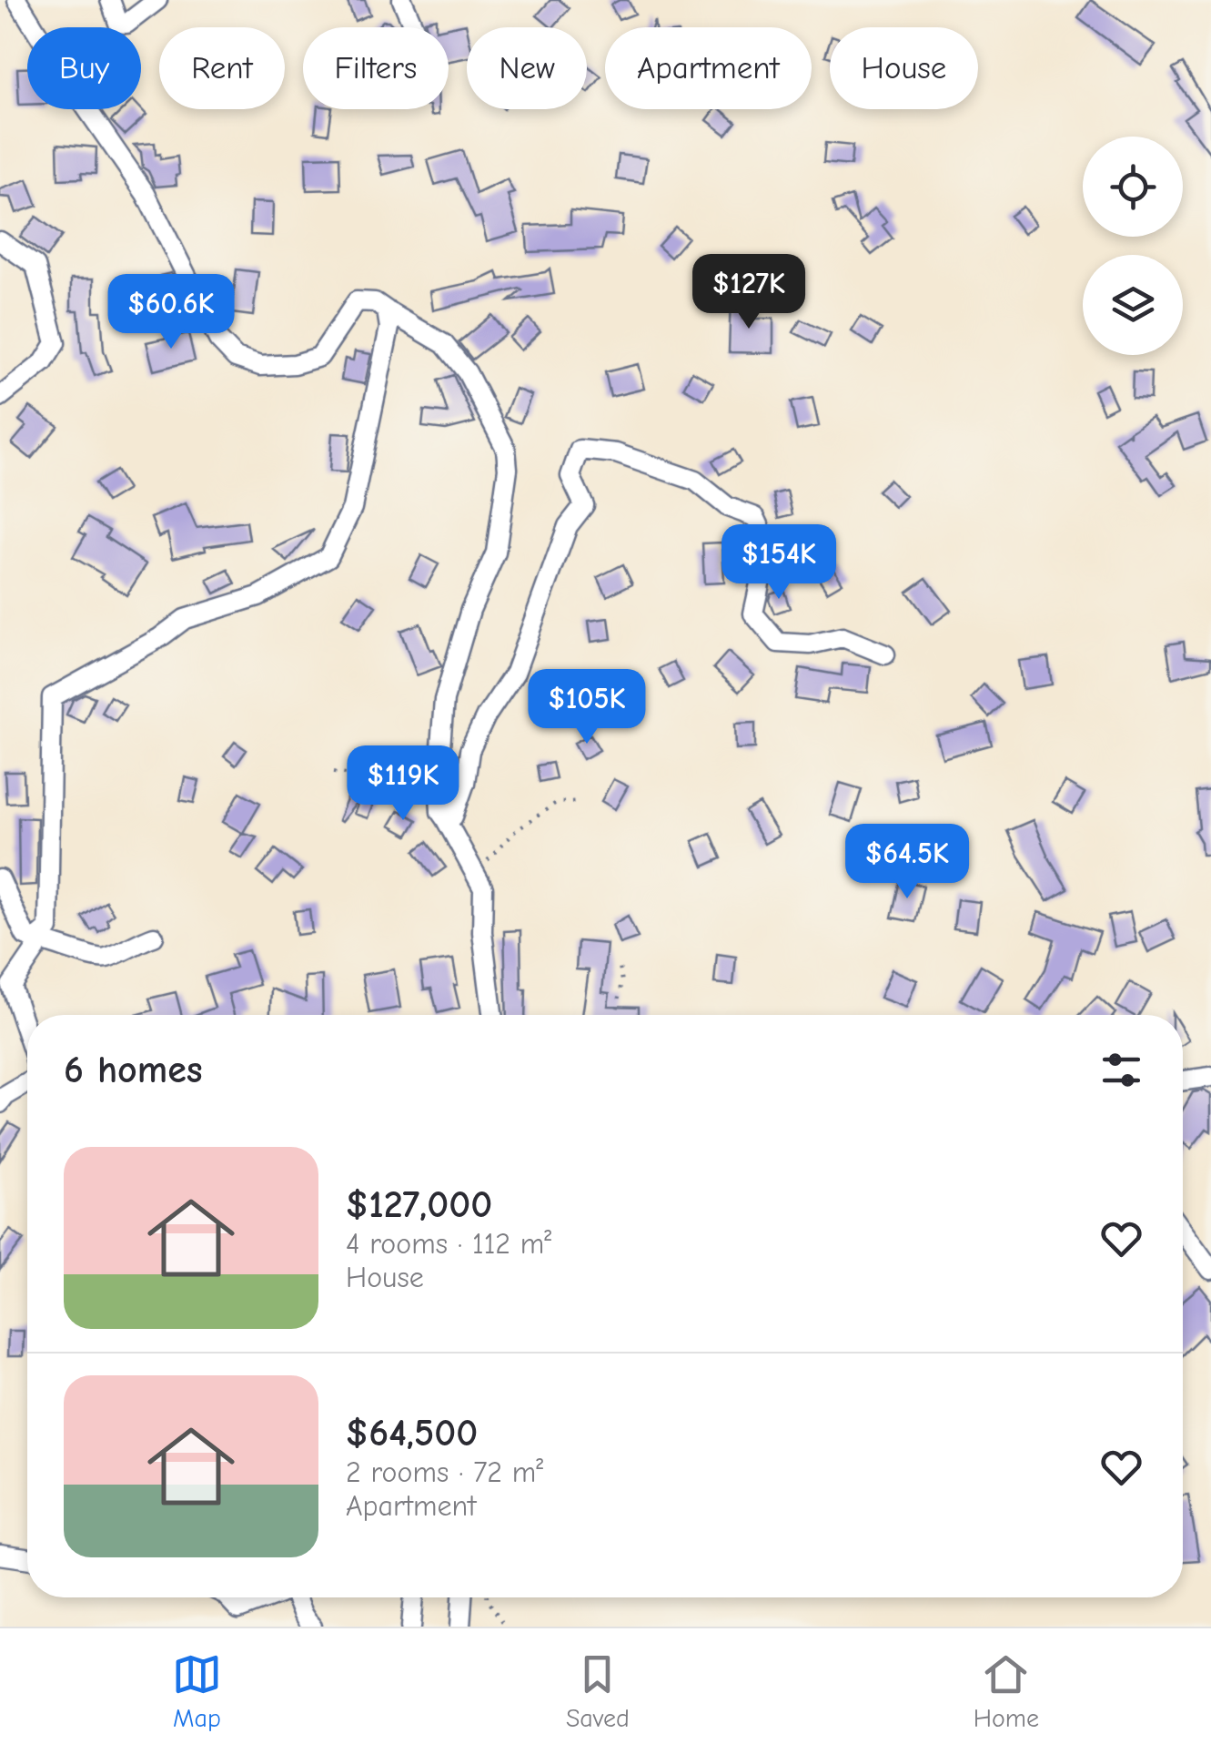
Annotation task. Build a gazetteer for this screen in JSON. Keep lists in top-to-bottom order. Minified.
{"page":{"chip":["Buy","Rent","Filters","New","Apartment","House"],"price":["$127K","$60.6K","$154K","$105K","$119K","$64.5K"],"heading":"6 homes","list":[{"name":"$127,000","note":"4 rooms · 112 m² · House"},{"name":"$64,500","note":"2 rooms · 72 m² · Apartment"}],"tabs":["Map","Saved","Home"]}}
